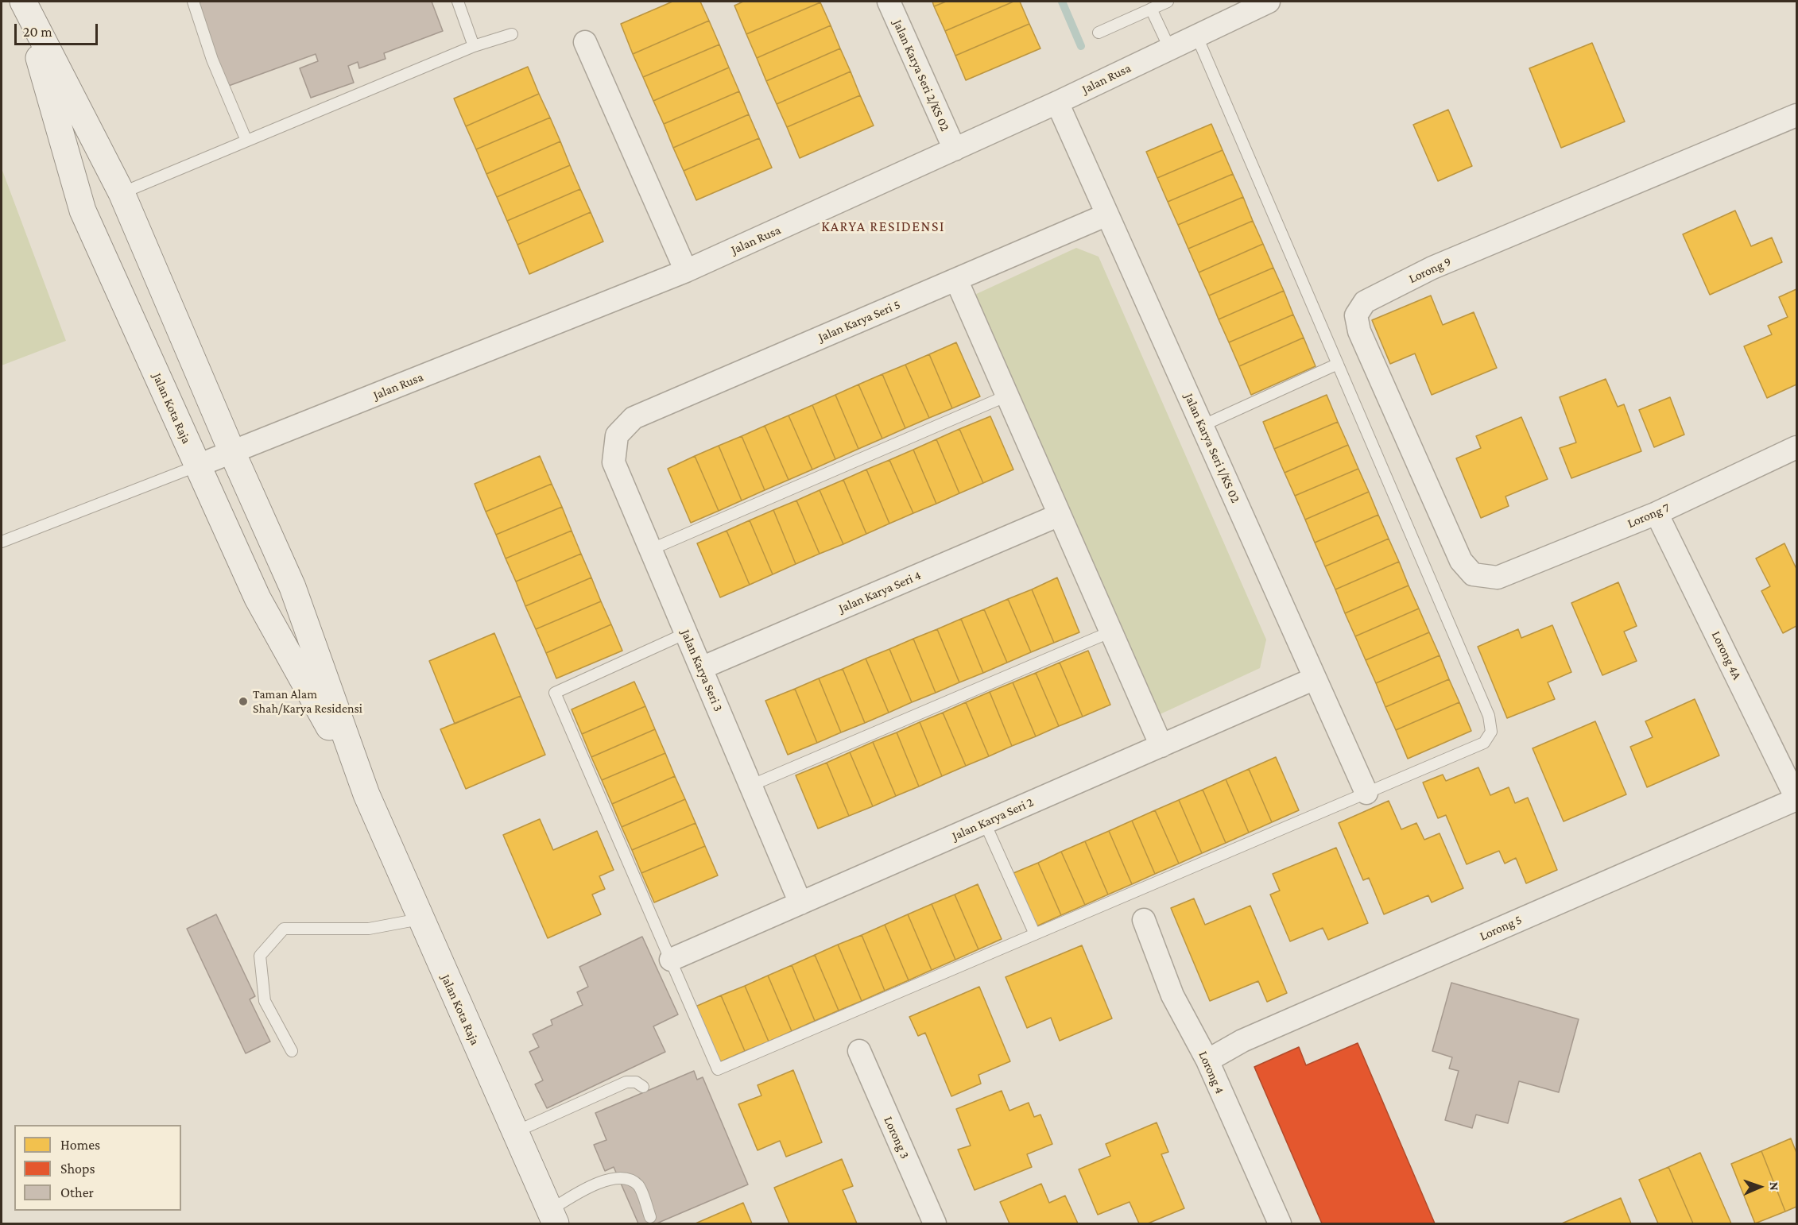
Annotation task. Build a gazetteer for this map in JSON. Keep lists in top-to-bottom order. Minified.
{"streets":{"main road":["Jalan Kota Raja"],"street":["Jalan Karya Seri 2/KS 02","Jalan Rusa","Lorong 9","Jalan Karya Seri 5","Jalan Karya Seri 1/KS 02","Lorong 7","Jalan Karya Seri 4","Lorong 4A","Jalan Karya Seri 3","Jalan Karya Seri 2","Lorong 5","Lorong 4","Lorong 3"]},"crossings":[["Jalan Karya Seri 2/KS 02","Jalan Rusa"],["Jalan Rusa","Jalan Kota Raja"],["Jalan Rusa","Jalan Karya Seri 1/KS 02"],["Lorong 9","Lorong 7"],["Jalan Karya Seri 5","Jalan Karya Seri 1/KS 02"],["Jalan Karya Seri 5","Jalan Karya Seri 3"],["Jalan Karya Seri 1/KS 02","Jalan Karya Seri 2"],["Lorong 7","Lorong 4A"],["Jalan Karya Seri 4","Jalan Karya Seri 3"],["Lorong 4A","Lorong 5"],["Jalan Karya Seri 3","Jalan Karya Seri 2"],["Lorong 5","Lorong 4"]],"districts":["KARYA RESIDENSI"],"places":["Taman Alam Shah/Karya Residensi"],"legend":["Homes","Shops","Other"],"scale_bar":"20 m","north":"right"}
